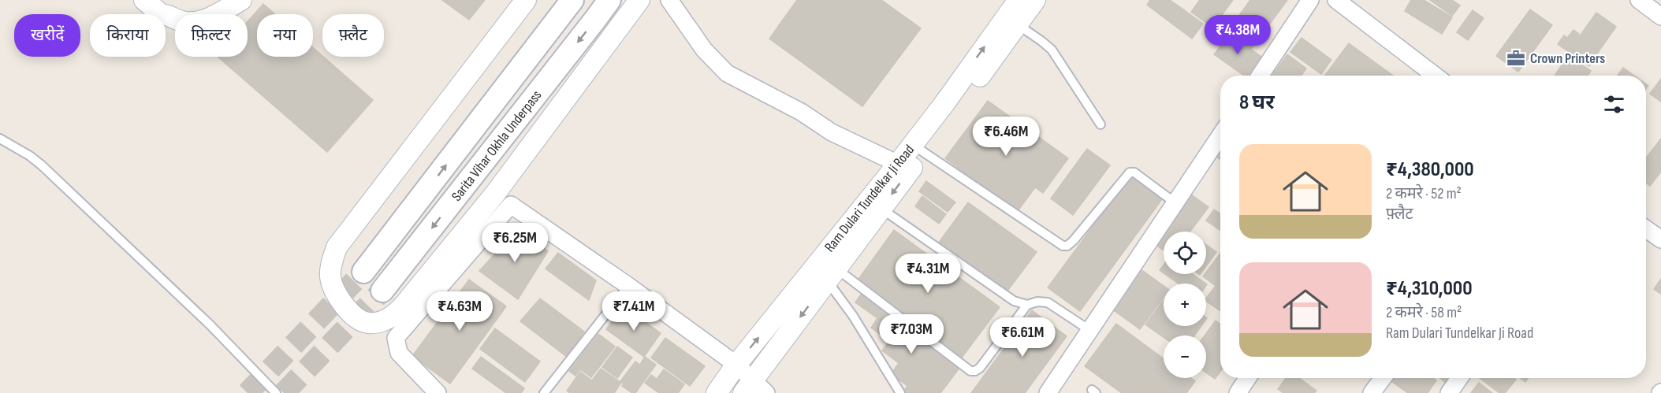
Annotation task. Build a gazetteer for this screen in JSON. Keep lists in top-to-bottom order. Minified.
{"streets":{"main road":["Sarita Vihar Okhla Underpass"],"street":["Ram Dulari Tundelkar Ji Road"]},"places":{"office":["Crown Printers"]},"page":{"chip":["खरीदें","किराया","फ़िल्टर","नया","फ़्लैट"],"price":["₹4.38M","₹6.46M","₹6.25M","₹4.31M","₹4.63M","₹7.41M","₹7.03M","₹6.61M"],"heading":"8 घर","list":[{"name":"₹4,380,000","note":"2 कमरे · 52 m² · फ़्लैट"},{"name":"₹4,310,000","note":"2 कमरे · 58 m² · Ram Dulari Tundelkar Ji Road"}],"map_buttons":["+","−"]}}
